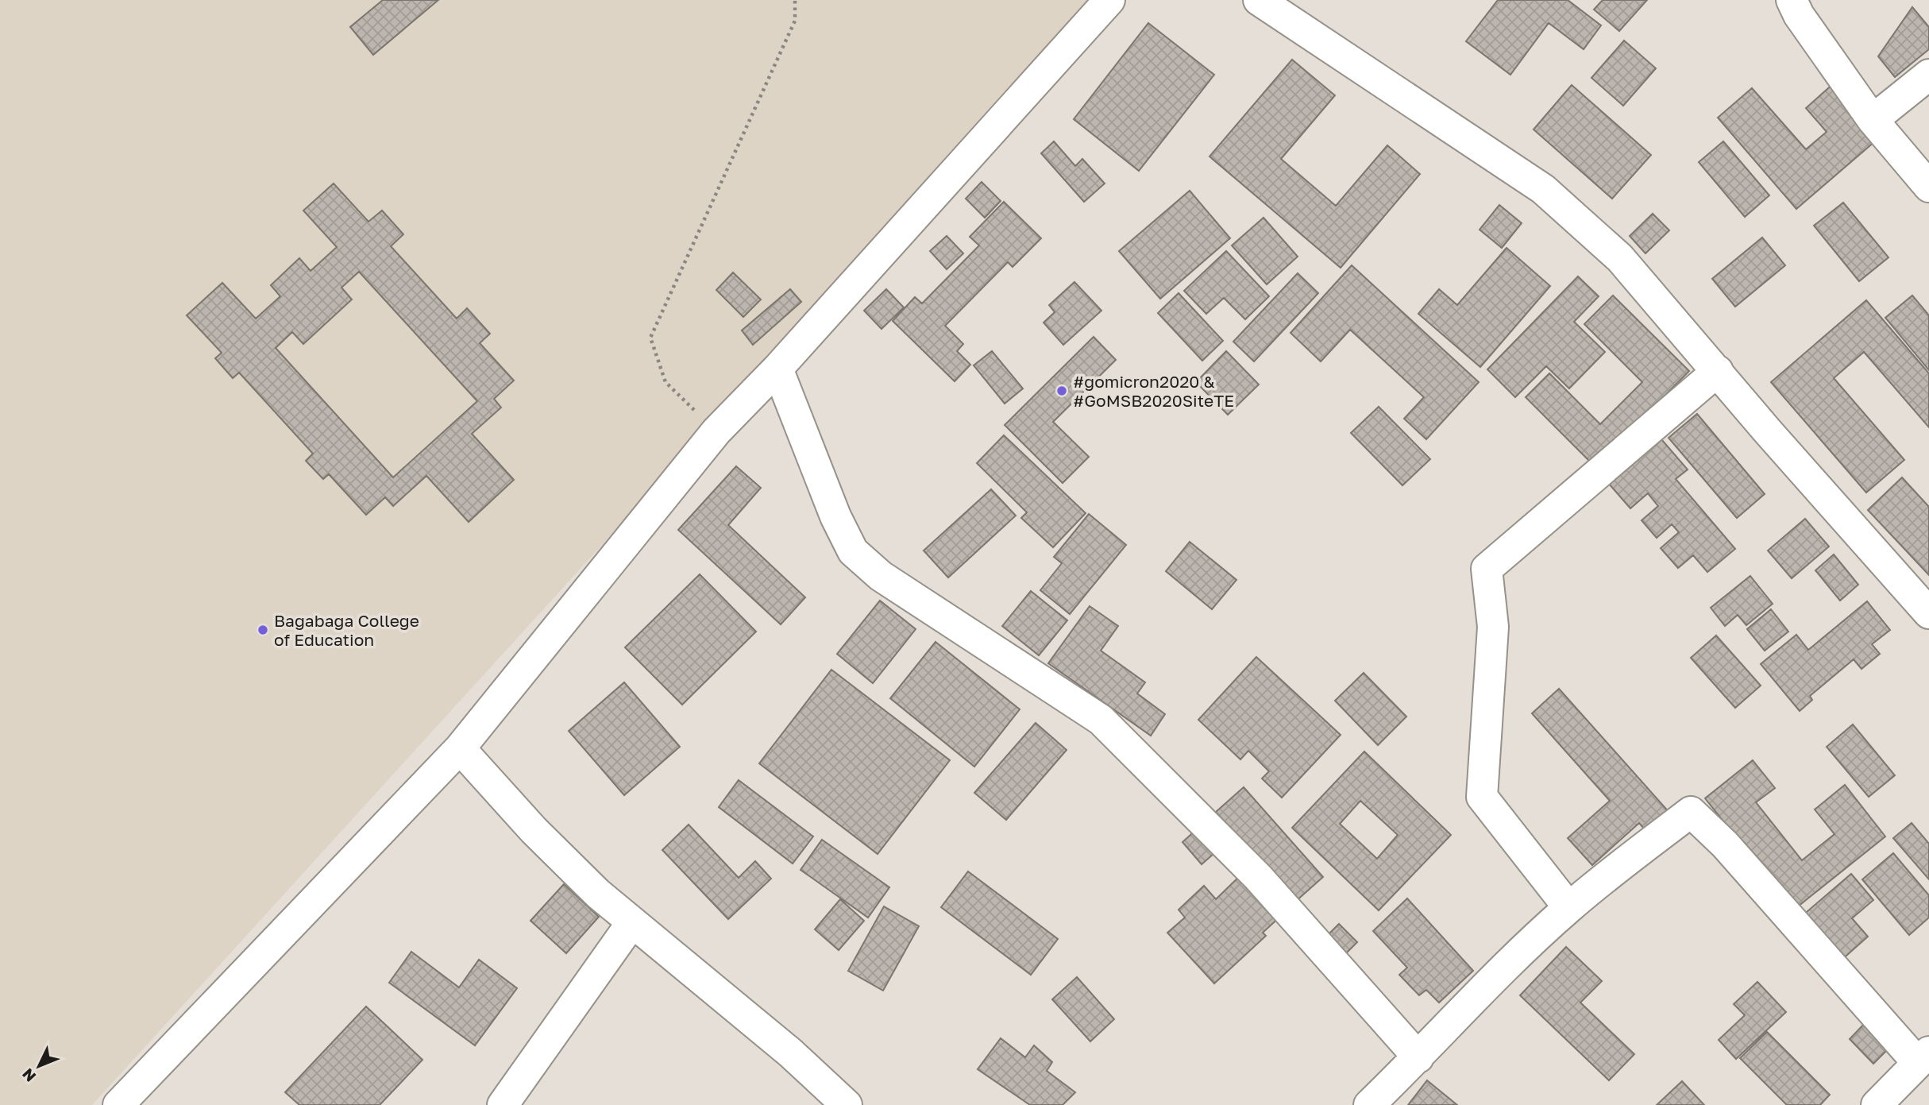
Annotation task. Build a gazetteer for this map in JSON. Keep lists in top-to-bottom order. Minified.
{"places":["#gomicron2020 & #GoMSB2020SiteTE","Bagabaga College of Education"],"north":"bottom left"}
